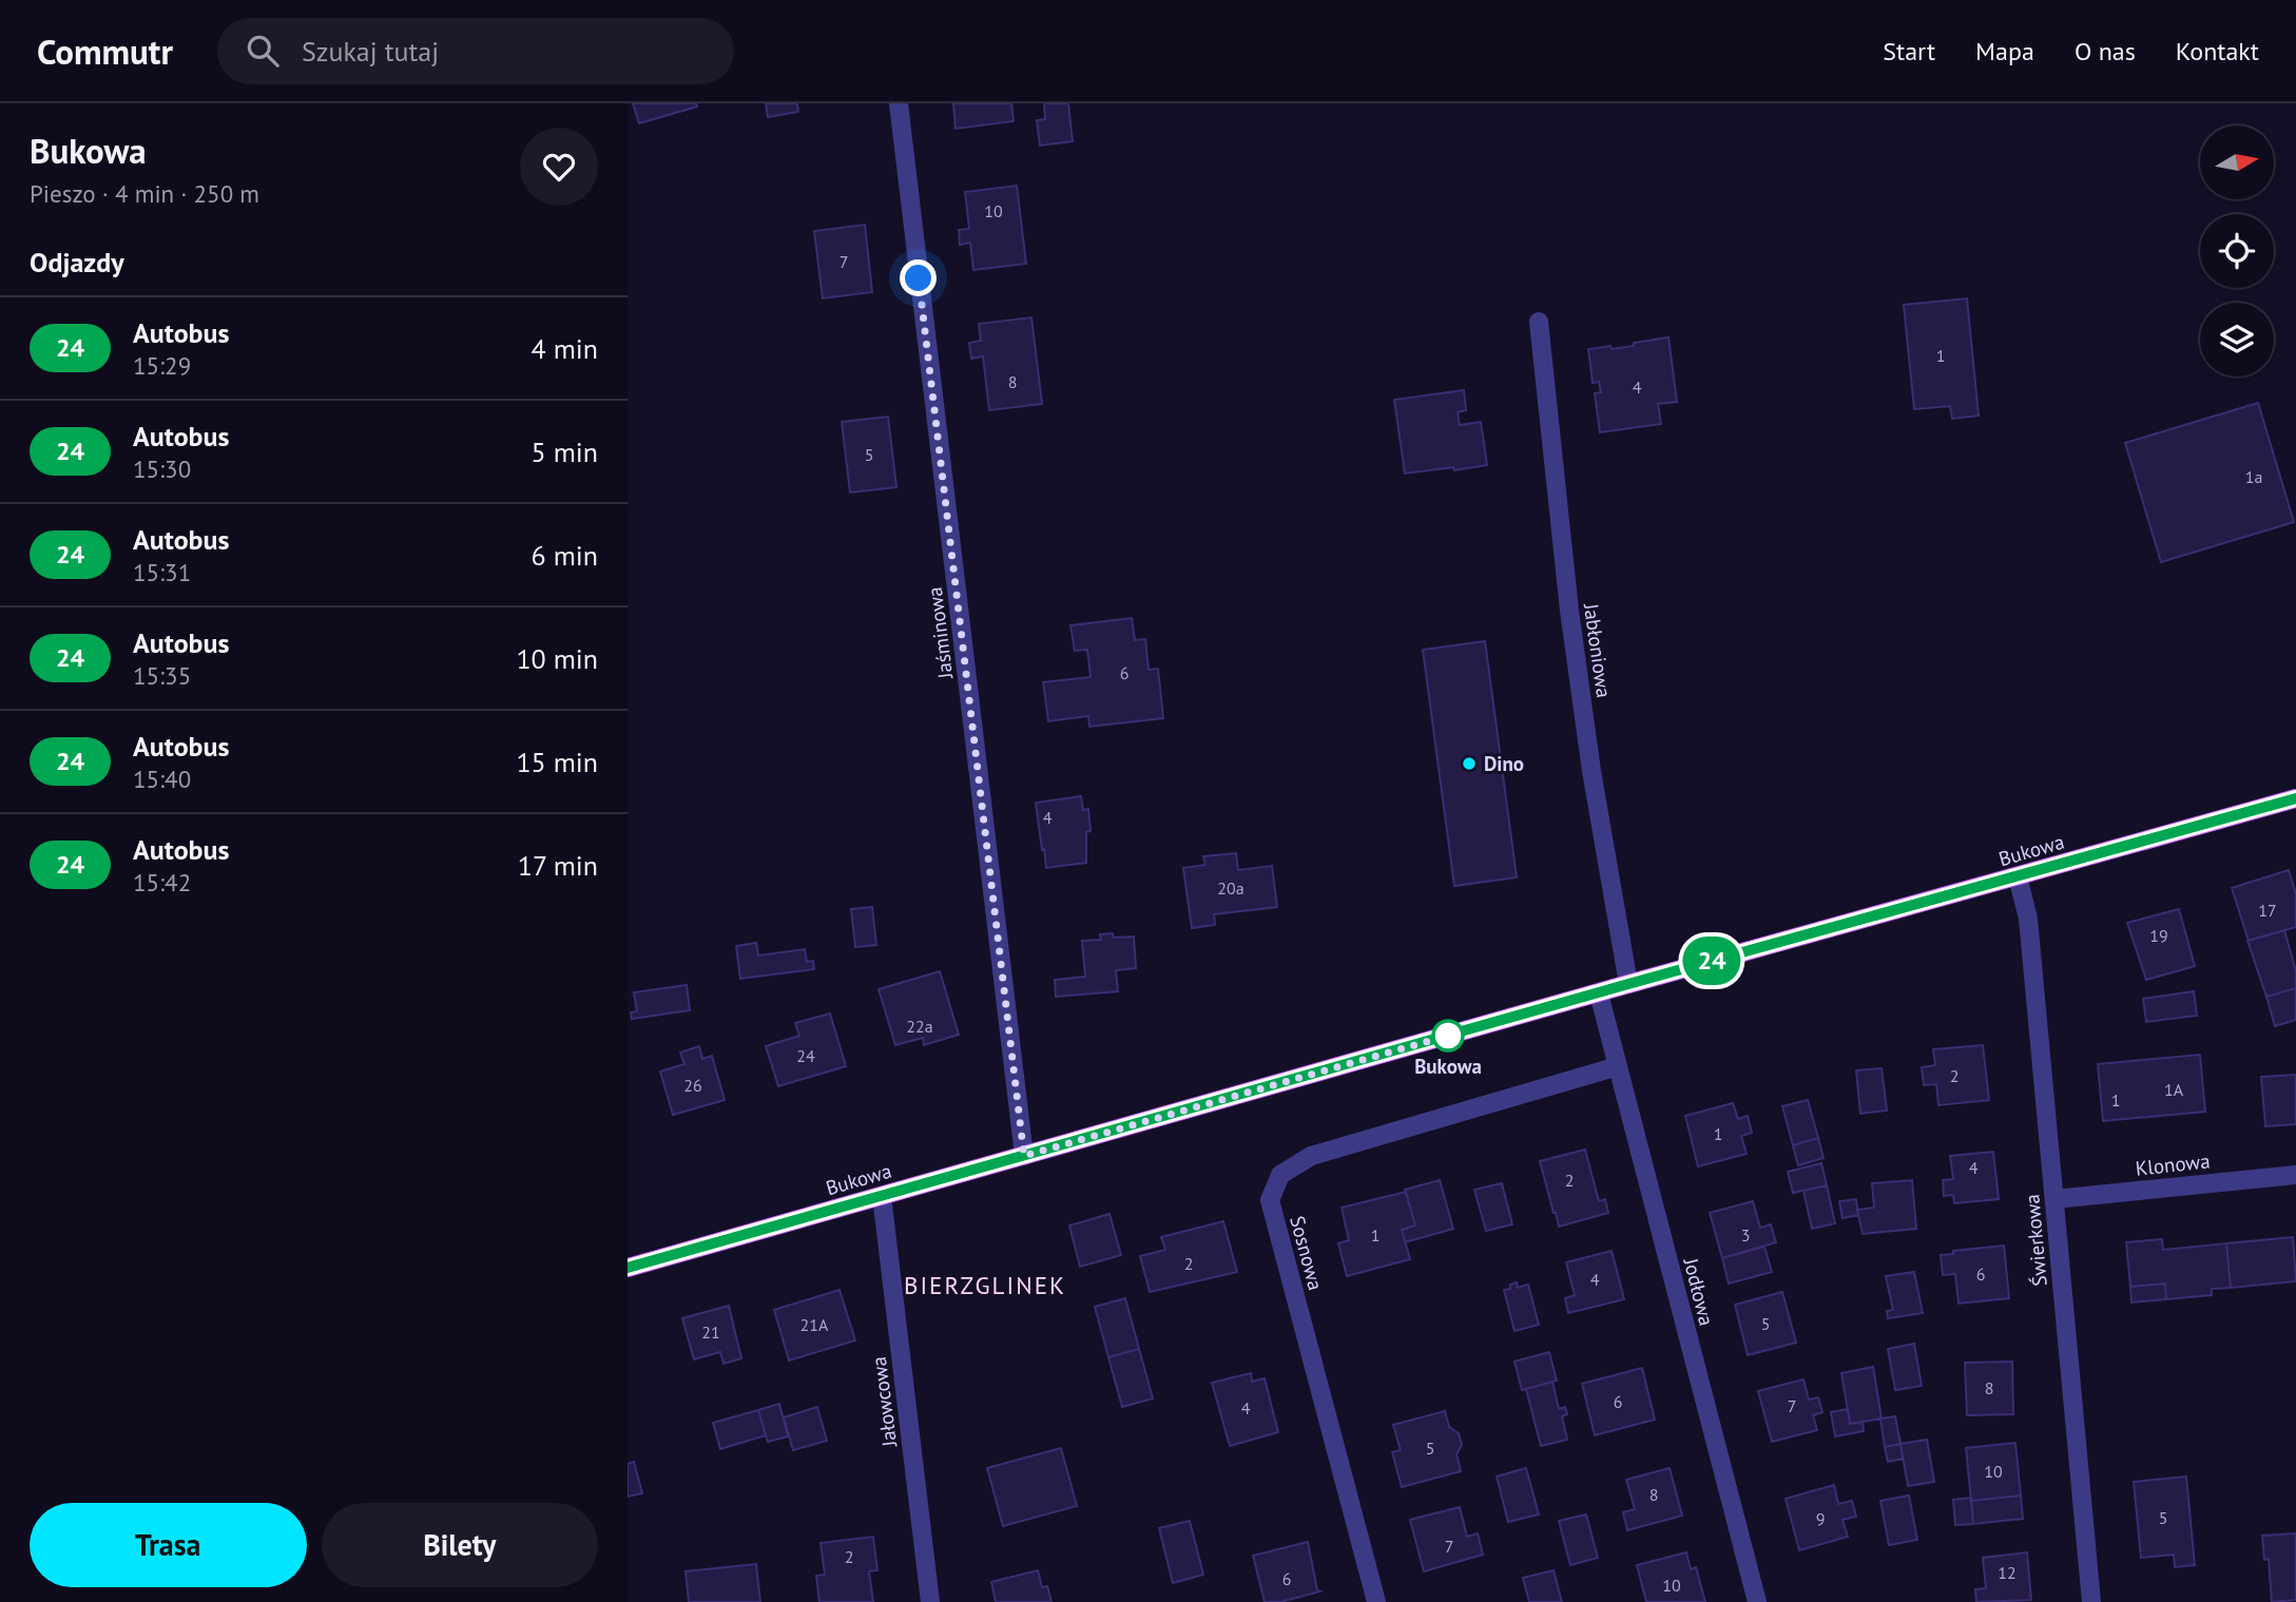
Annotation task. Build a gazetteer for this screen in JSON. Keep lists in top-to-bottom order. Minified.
{"streets":{"main road":["Bukowa"],"street":["Jaśminowa","Jabłoniowa","Klonowa","Świerkowa","Sosnowa","Jodłowa","Jałowcowa"]},"crossings":[["Jaśminowa","Bukowa"],["Jabłoniowa","Bukowa"],["Bukowa","Świerkowa"],["Bukowa","Jodłowa"],["Bukowa","Jałowcowa"],["Klonowa","Świerkowa"],["Sosnowa","Jodłowa"]],"districts":["BIERZGLINEK"],"places":["Dino","Bukowa"],"lines":["bus line 24"],"house_numbers":["10","7","1","8","4","5","1a","6","4","20a","17","19","22a","24","2","26","1A","1","1","4","2","1","3","2","6","4","5","21A","21","8","6","7","4","5","10","8","5","9","7","2","12","6","10"],"north":"right","page":{"header":"Commutr","search":"Szukaj tutaj","nav":["Start","Mapa","O nas","Kontakt"],"heading":[["Bukowa","Pieszo · 4 min · 250 m"],"Odjazdy"],"on_map":"24","list":[{"mark":"24","name":"Autobus","note":"15:29","value":"4 min"},{"mark":"24","name":"Autobus","note":"15:30","value":"5 min"},{"mark":"24","name":"Autobus","note":"15:31","value":"6 min"},{"mark":"24","name":"Autobus","note":"15:35","value":"10 min"},{"mark":"24","name":"Autobus","note":"15:40","value":"15 min"},{"mark":"24","name":"Autobus","note":"15:42","value":"17 min"}],"buttons":["Trasa","Bilety"]}}
